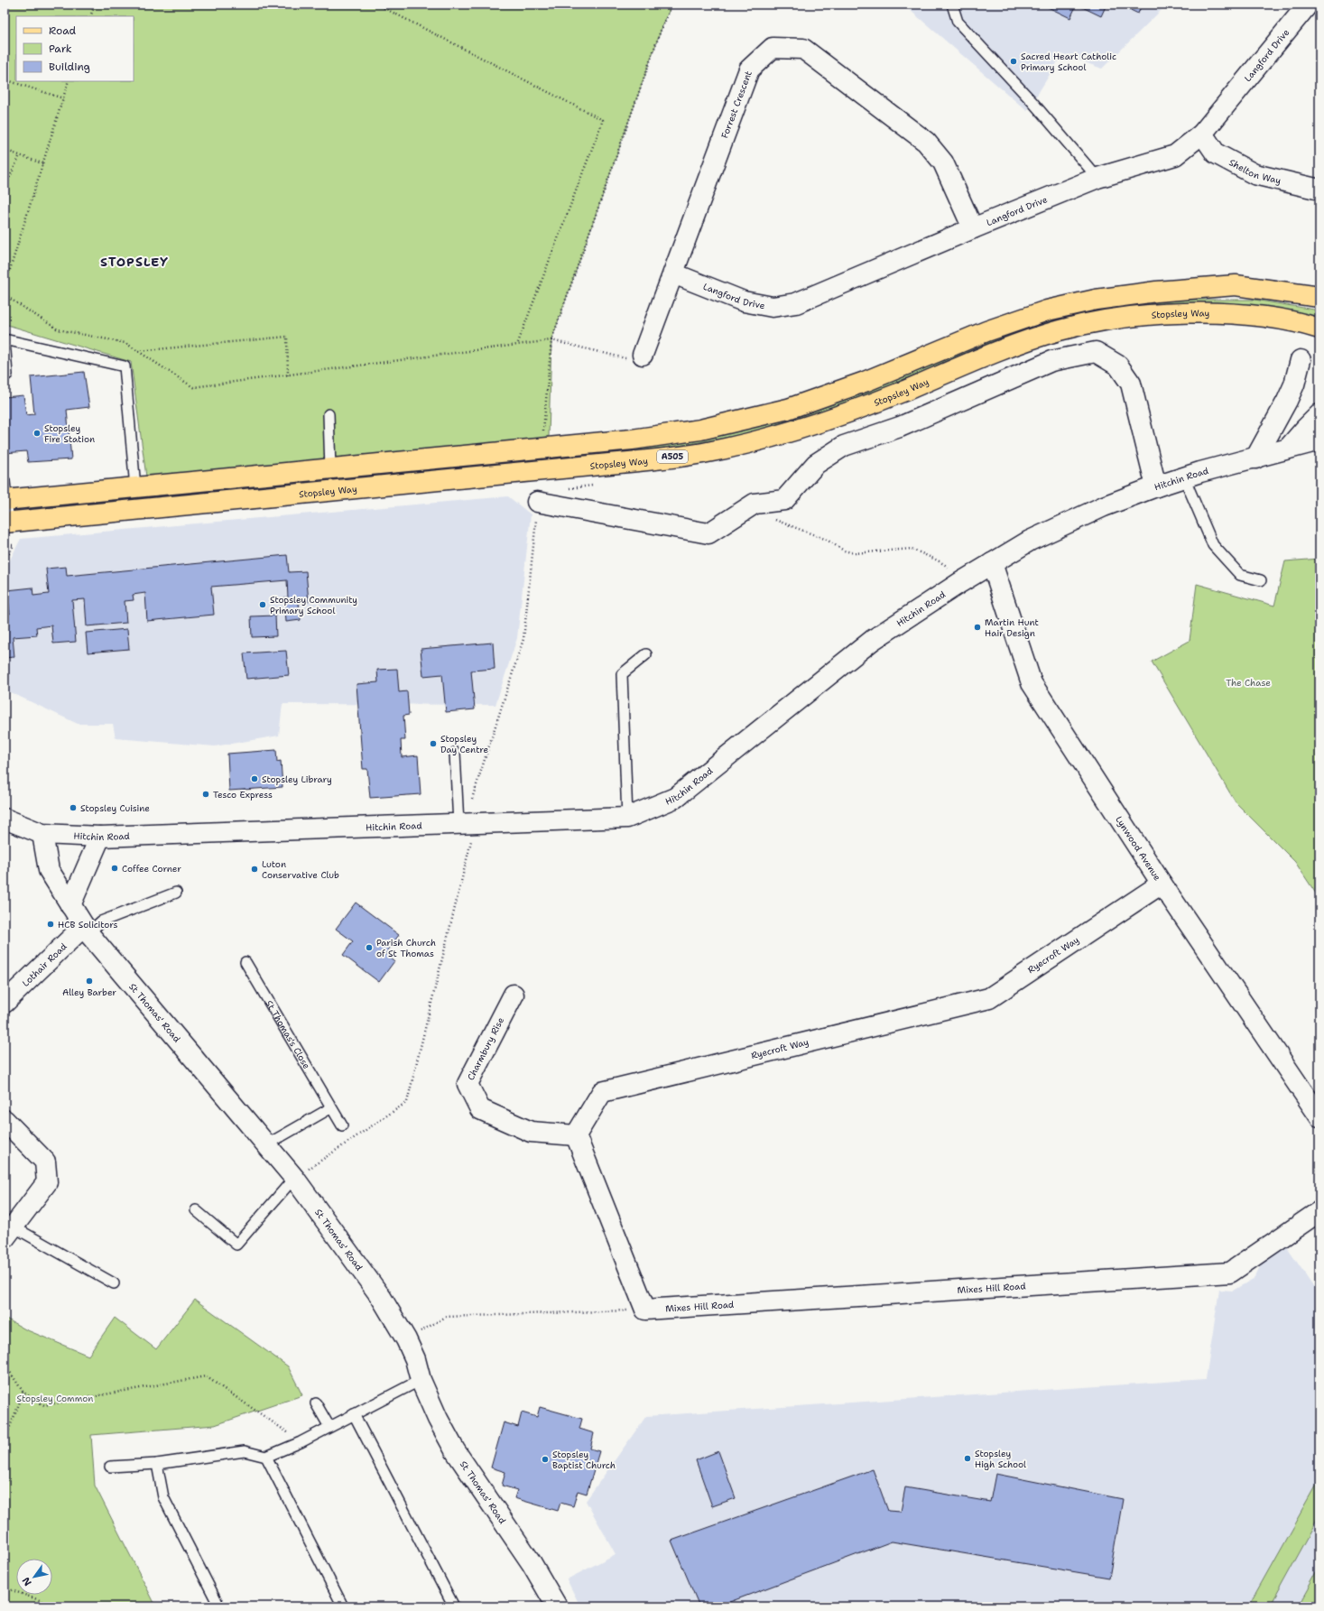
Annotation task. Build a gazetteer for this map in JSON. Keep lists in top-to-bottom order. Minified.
{"streets":{"main road":["Stopsley Way","A505"],"street":["Langford Drive","Forrest Crescent","Shelton Way","Hitchin Road","Lynwood Avenue","Ryecroft Way","Lothair Road","St Thomas' Road","Charmbury Rise","Mixes Hill Road"],"lane":["St Thomas's Close"]},"crossings":[["Langford Drive","Forrest Crescent"],["Langford Drive","Shelton Way"],["Hitchin Road","Lynwood Avenue"],["Hitchin Road","St Thomas' Road"],["Lynwood Avenue","Ryecroft Way"],["Ryecroft Way","Charmbury Rise"],["Lothair Road","St Thomas' Road"]],"districts":["STOPSLEY"],"parks":["The Chase","Stopsley Common"],"places":["Sacred Heart Catholic Primary School","Stopsley Fire Station","Stopsley Community Primary School","Martin Hunt Hair Design","Stopsley Day Centre","Stopsley Library","Tesco Express","Stopsley Cuisine","Coffee Corner","Luton Conservative Club","HCB Solicitors","Parish Church of St Thomas","Alley Barber","Stopsley High School","Stopsley Baptist Church"],"legend":["Road","Park","Building"],"north":"bottom left"}
